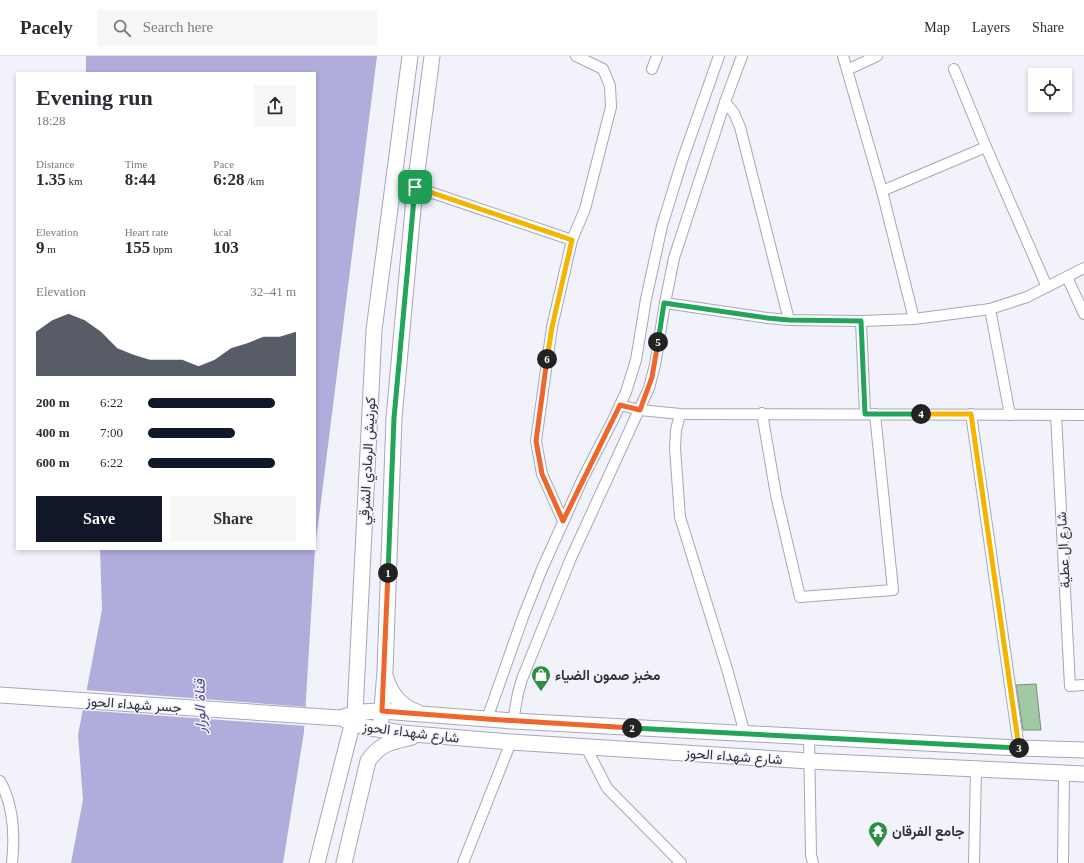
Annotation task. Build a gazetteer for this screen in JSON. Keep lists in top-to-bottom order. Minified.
{"streets":{"main road":["كورنيش الرمادي الشرقي","جسر شهداء الحوز","شارع شهداء الحوز"],"street":["شارع ال عطية"]},"crossings":[["كورنيش الرمادي الشرقي","جسر شهداء الحوز"],["كورنيش الرمادي الشرقي","شارع شهداء الحوز"],["جسر شهداء الحوز","شارع شهداء الحوز"]],"water":["قناة الورار"],"places":{"shop":["مخبز صمون الضياء"],"temple":["جامع الفرقان"]},"page":{"header":"Pacely","search":"Search here","nav":["Map","Layers","Share"],"heading":["Evening run","18:28"],"stats":[["Distance","1.35 km"],["Time","8:44"],["Pace","6:28 /km"],["Elevation","9 m"],["Heart rate","155 bpm"],["kcal","103"]],"chart":["Elevation","32–41 m"],"pins":["5","6","4","1","2","3"],"list":[{"name":"200 m","note":"6:22"},{"name":"400 m","note":"7:00"},{"name":"600 m","note":"6:22"}],"buttons":["Save","Share"]}}
